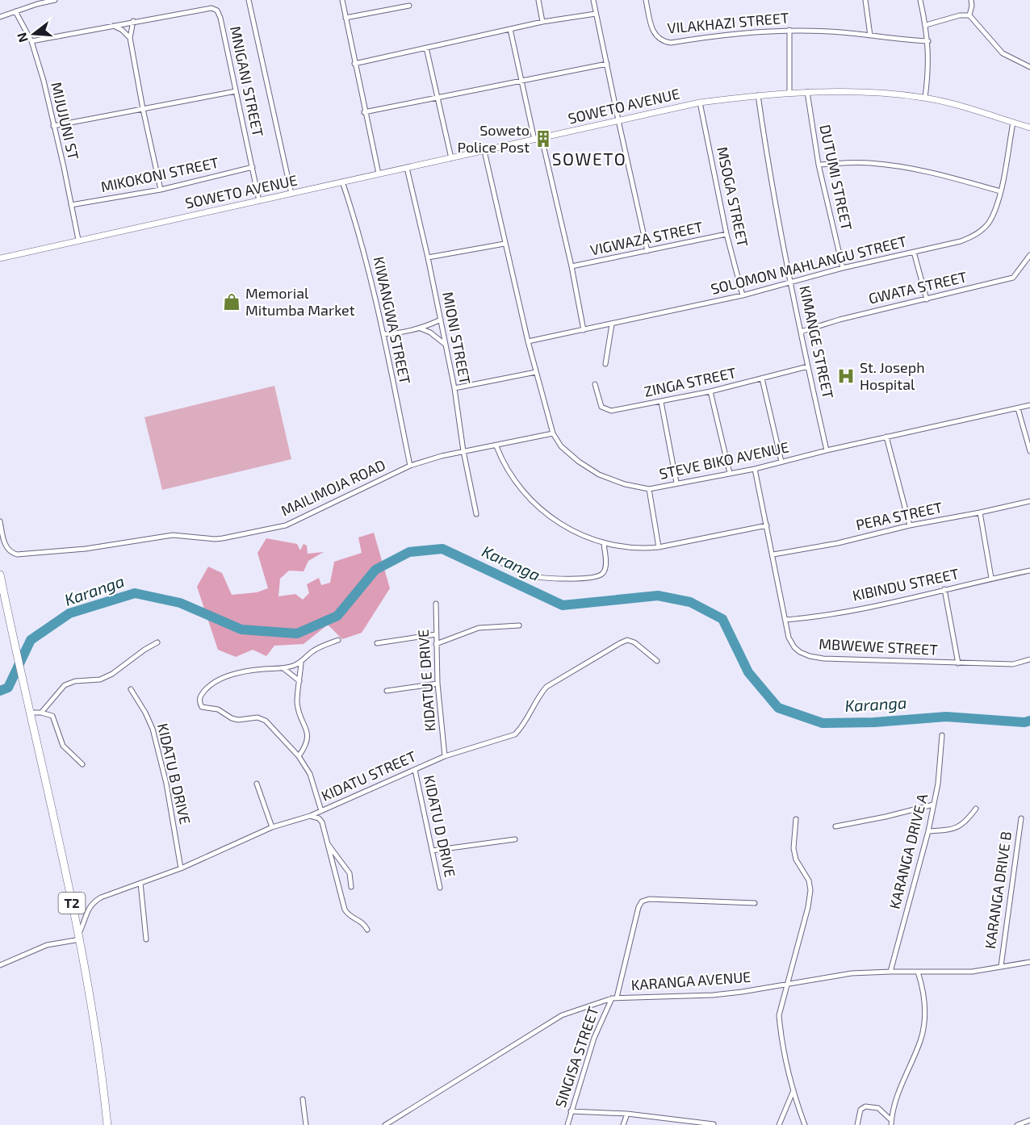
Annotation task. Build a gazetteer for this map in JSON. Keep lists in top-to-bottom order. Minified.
{"streets":{"highway":["T2"],"street":["VILAKHAZI STREET","MNIGANI STREET","SOWETO AVENUE","MIJUJUNI ST","MIKOKONI STREET","DUTUMI STREET","MSOGA STREET","VIGWAZA STREET","SOLOMON MAHLANGU STREET","GWATA STREET","KIWANGWA STREET","MIONI STREET","KIMANGE STREET","ZINGA STREET","STEVE BIKO AVENUE","MAILIMOJA ROAD","PERA STREET","KIBINDU STREET","MBWEWE STREET","KIDATU E DRIVE","KIDATU B DRIVE","KIDATU STREET","KIDATU D DRIVE","KARANGA DRIVE A","KARANGA DRIVE B","KARANGA AVENUE","SINGISA STREET"]},"crossings":[["MNIGANI STREET","SOWETO AVENUE"],["MNIGANI STREET","MIJUJUNI ST"],["MNIGANI STREET","MIKOKONI STREET"],["SOWETO AVENUE","MIJUJUNI ST"],["SOWETO AVENUE","DUTUMI STREET"],["SOWETO AVENUE","MSOGA STREET"],["SOWETO AVENUE","SOLOMON MAHLANGU STREET"],["SOWETO AVENUE","KIWANGWA STREET"],["SOWETO AVENUE","MIONI STREET"],["SOWETO AVENUE","KIMANGE STREET"],["SOWETO AVENUE","STEVE BIKO AVENUE"],["MIJUJUNI ST","MIKOKONI STREET"],["DUTUMI STREET","SOLOMON MAHLANGU STREET"],["MSOGA STREET","VIGWAZA STREET"],["MSOGA STREET","SOLOMON MAHLANGU STREET"],["SOLOMON MAHLANGU STREET","KIMANGE STREET"],["SOLOMON MAHLANGU STREET","STEVE BIKO AVENUE"],["GWATA STREET","KIMANGE STREET"],["KIWANGWA STREET","MAILIMOJA ROAD"],["MIONI STREET","MAILIMOJA ROAD"],["KIMANGE STREET","ZINGA STREET"],["KIMANGE STREET","STEVE BIKO AVENUE"],["STEVE BIKO AVENUE","MAILIMOJA ROAD"],["STEVE BIKO AVENUE","MBWEWE STREET"],["PERA STREET","MBWEWE STREET"],["KIBINDU STREET","MBWEWE STREET"],["KIDATU E DRIVE","KIDATU STREET"],["KIDATU B DRIVE","KIDATU STREET"],["KIDATU STREET","KIDATU D DRIVE"],["KIDATU STREET","T2"],["KARANGA DRIVE A","KARANGA AVENUE"],["KARANGA DRIVE B","KARANGA AVENUE"],["KARANGA AVENUE","SINGISA STREET"]],"districts":["SOWETO"],"water":["Karanga"],"places":{"building":["Soweto Police Post"],"shop":["Memorial Mitumba Market"],"hospital":["St. Joseph Hospital"]},"north":"left"}
